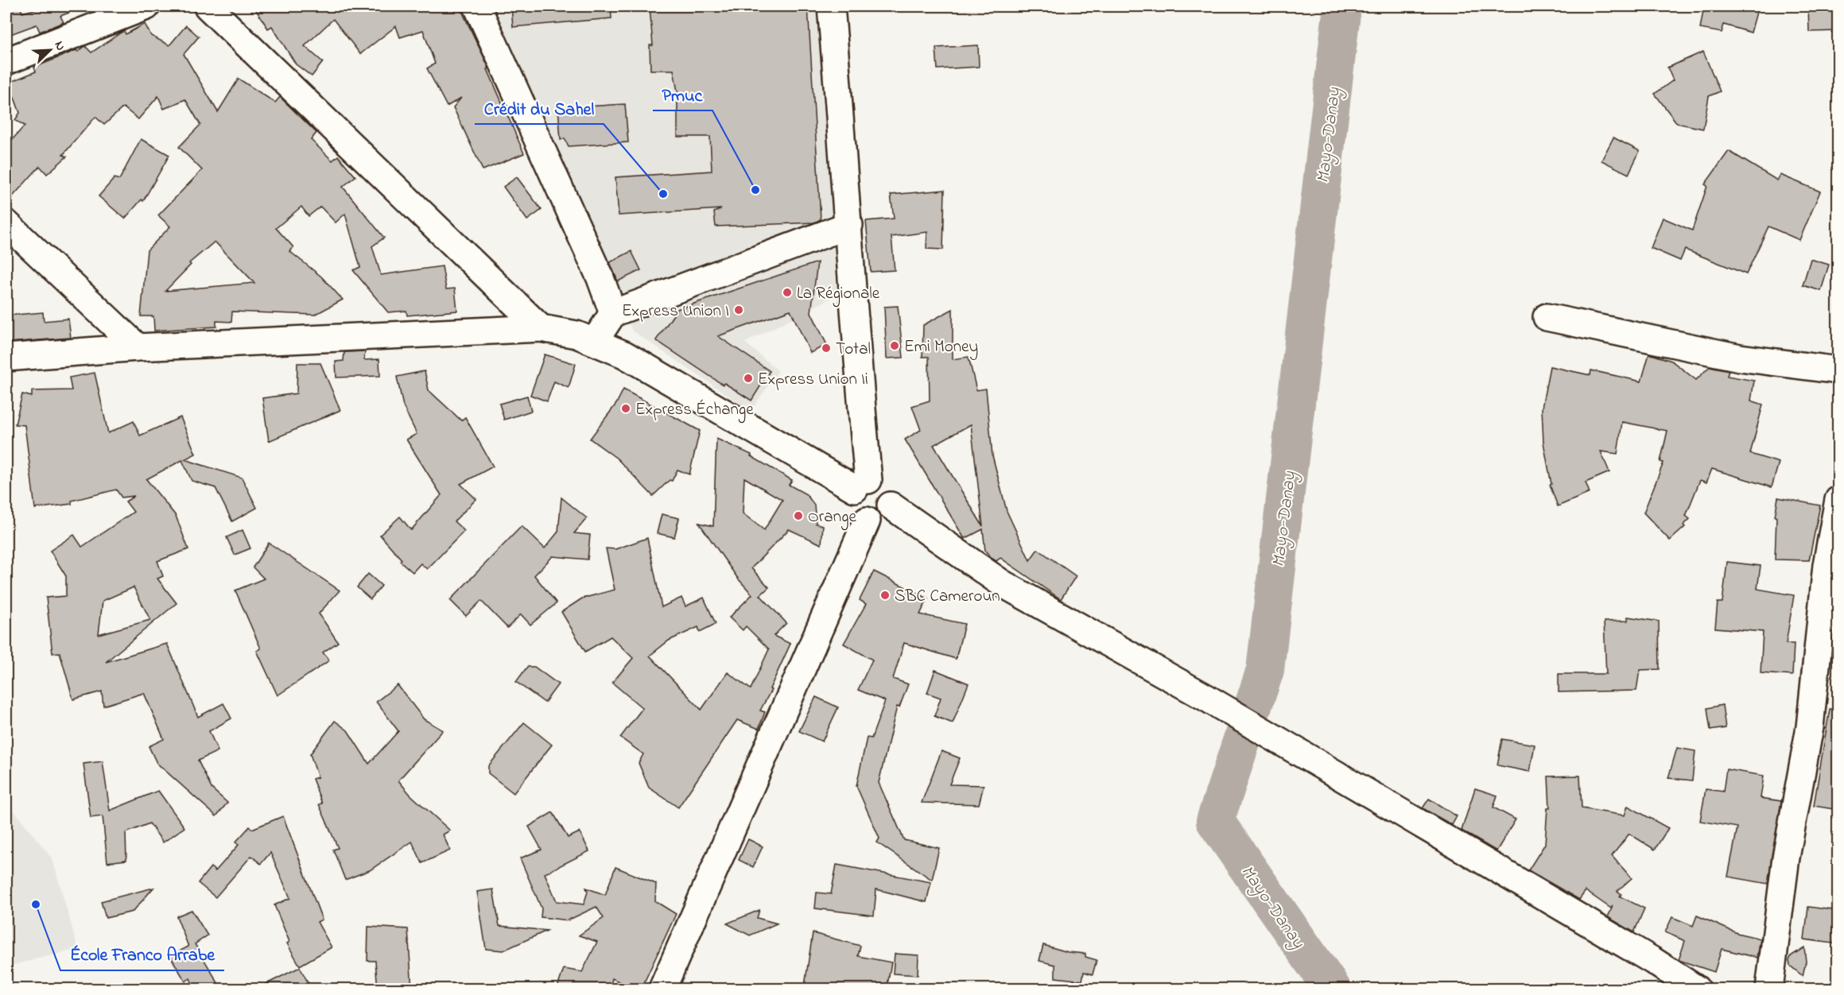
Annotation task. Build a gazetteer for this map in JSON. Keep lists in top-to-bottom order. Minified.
{"water":["Mayo-Danay"],"places":["Pmuc","Crédit du Sahel","La Régionale","Express Union I","Emi Money","Total","Express Union Ii","Express Échange","Orange","SBC Cameroun","École Franco Arrabe"],"north":"top right"}
